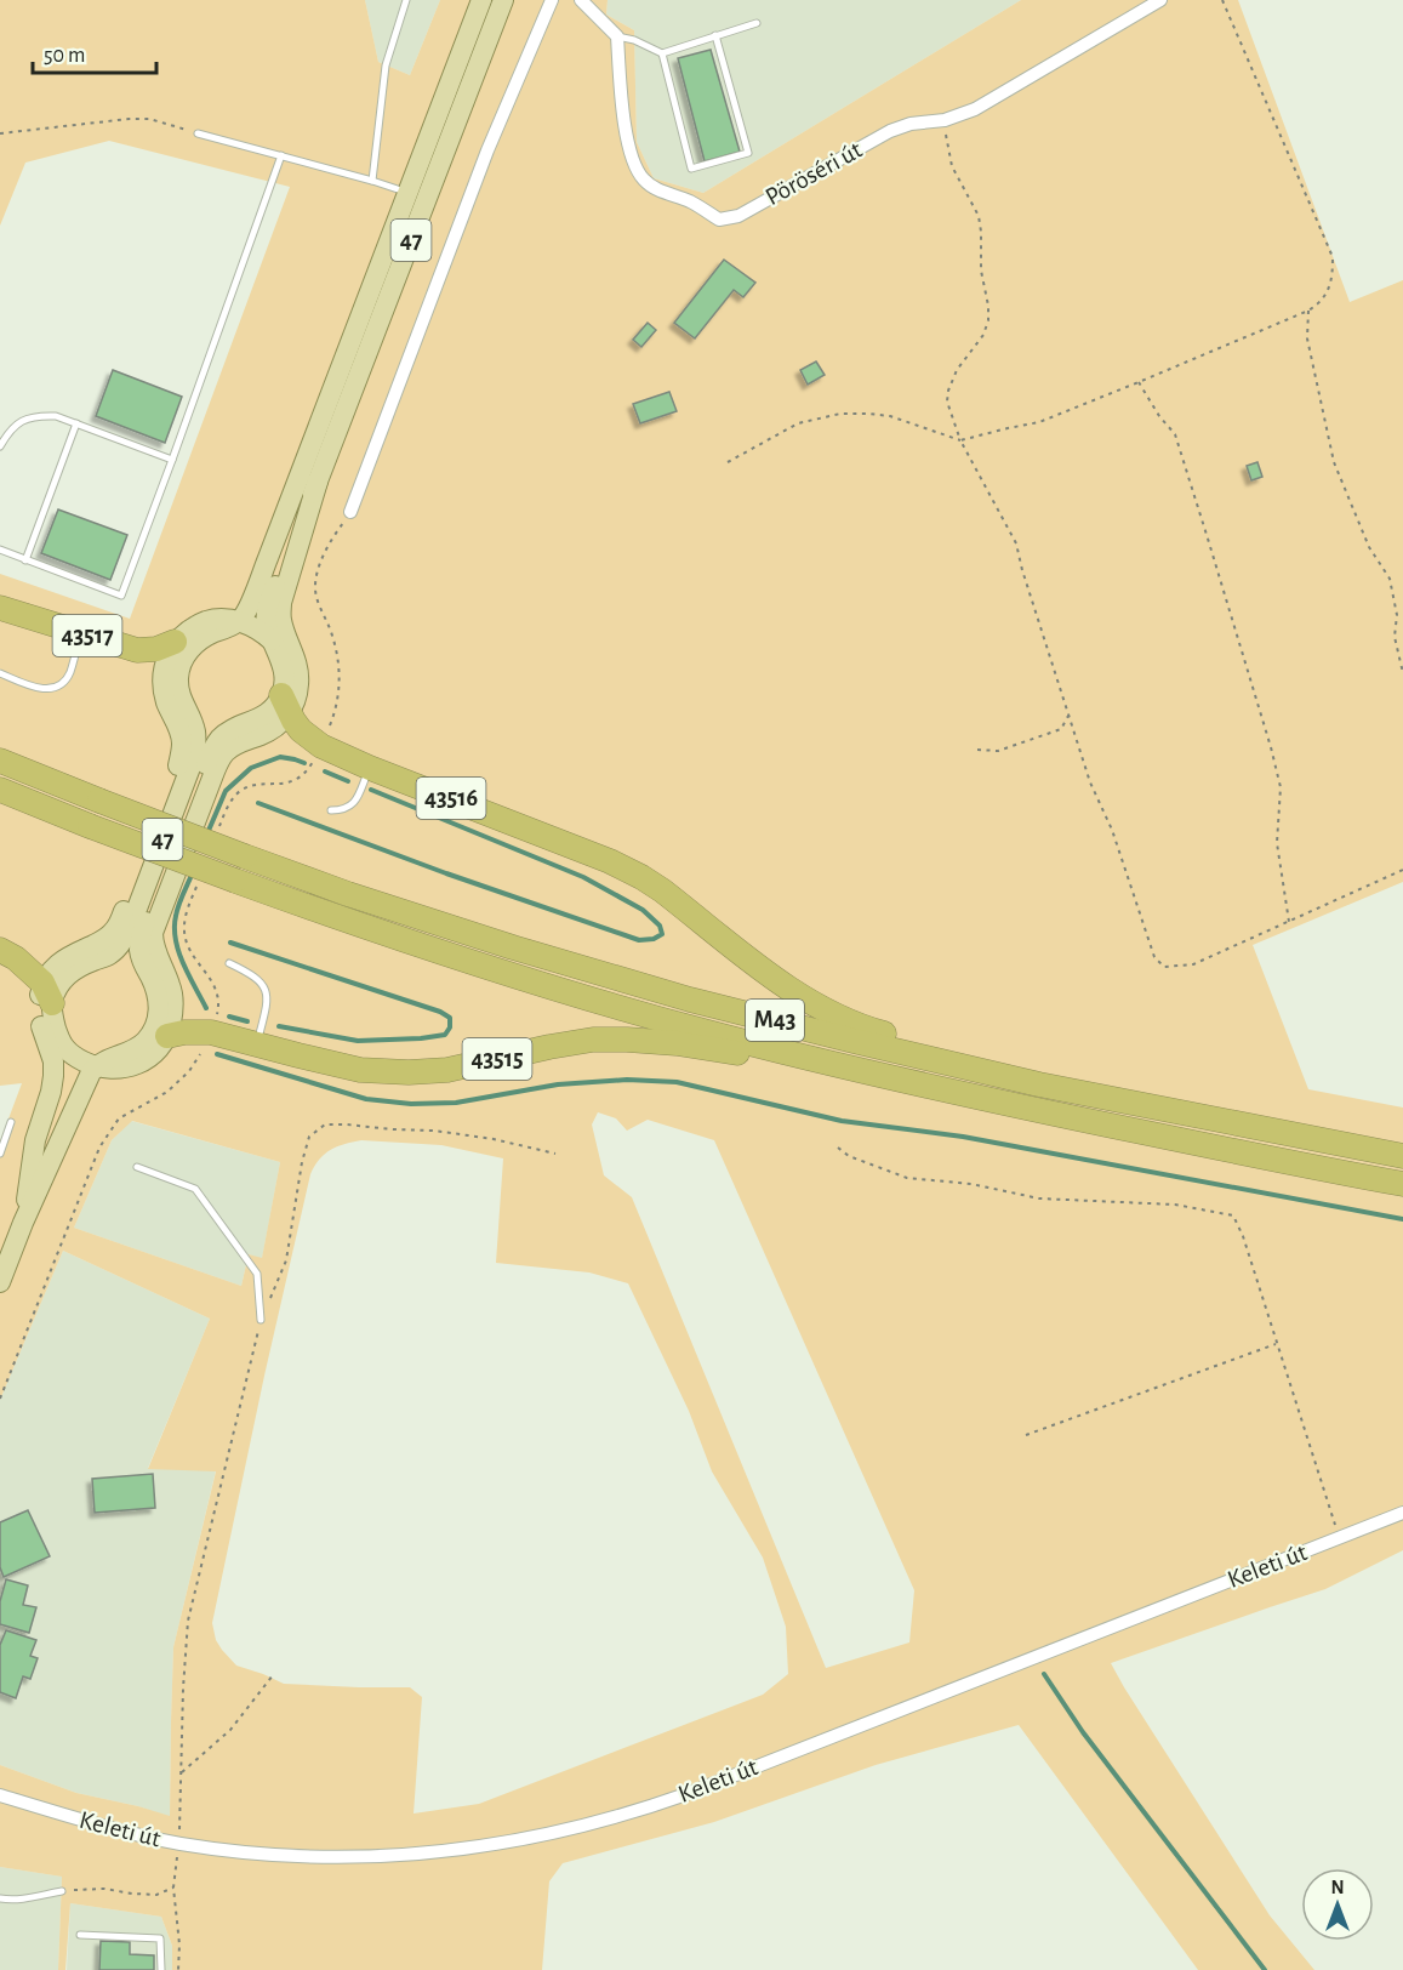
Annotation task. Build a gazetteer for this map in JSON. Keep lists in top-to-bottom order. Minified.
{"streets":{"highway":["43517","43516","M43","43515"],"main road":["47"],"street":["Pöröséri út","Keleti út"]},"crossings":[["47","43517"],["47","43516"],["47","43515"],["43516","M43"],["M43","43515"]],"scale_bar":"50 m","north":"top"}
